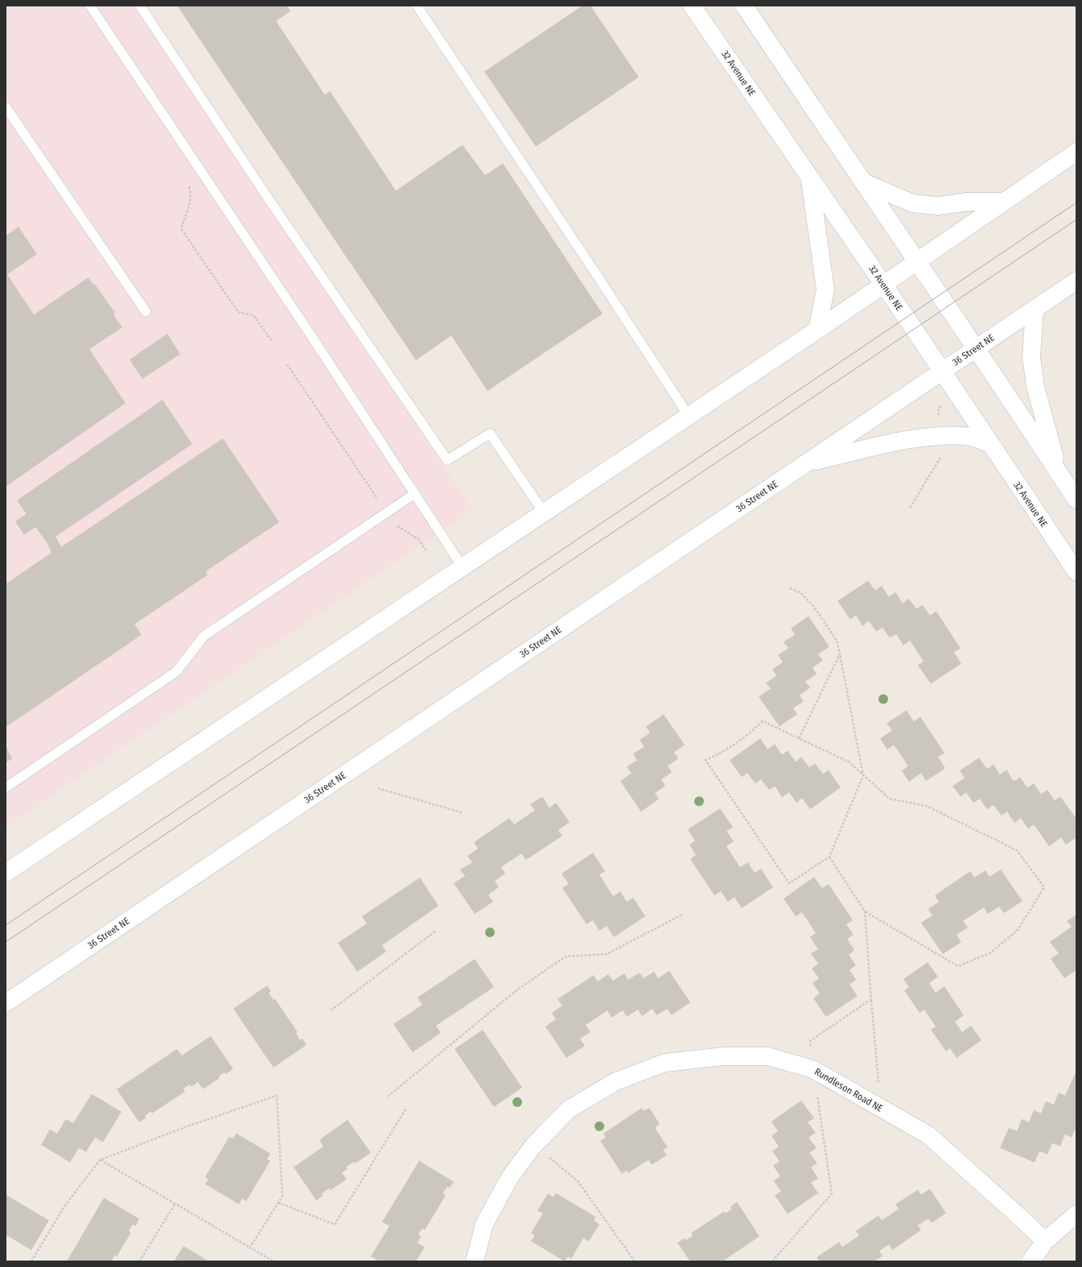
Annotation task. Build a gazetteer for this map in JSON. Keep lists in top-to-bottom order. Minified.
{"streets":{"main road":["32 Avenue NE","36 Street NE","Rundleson Road NE"]},"crossings":[["32 Avenue NE","36 Street NE"]]}
